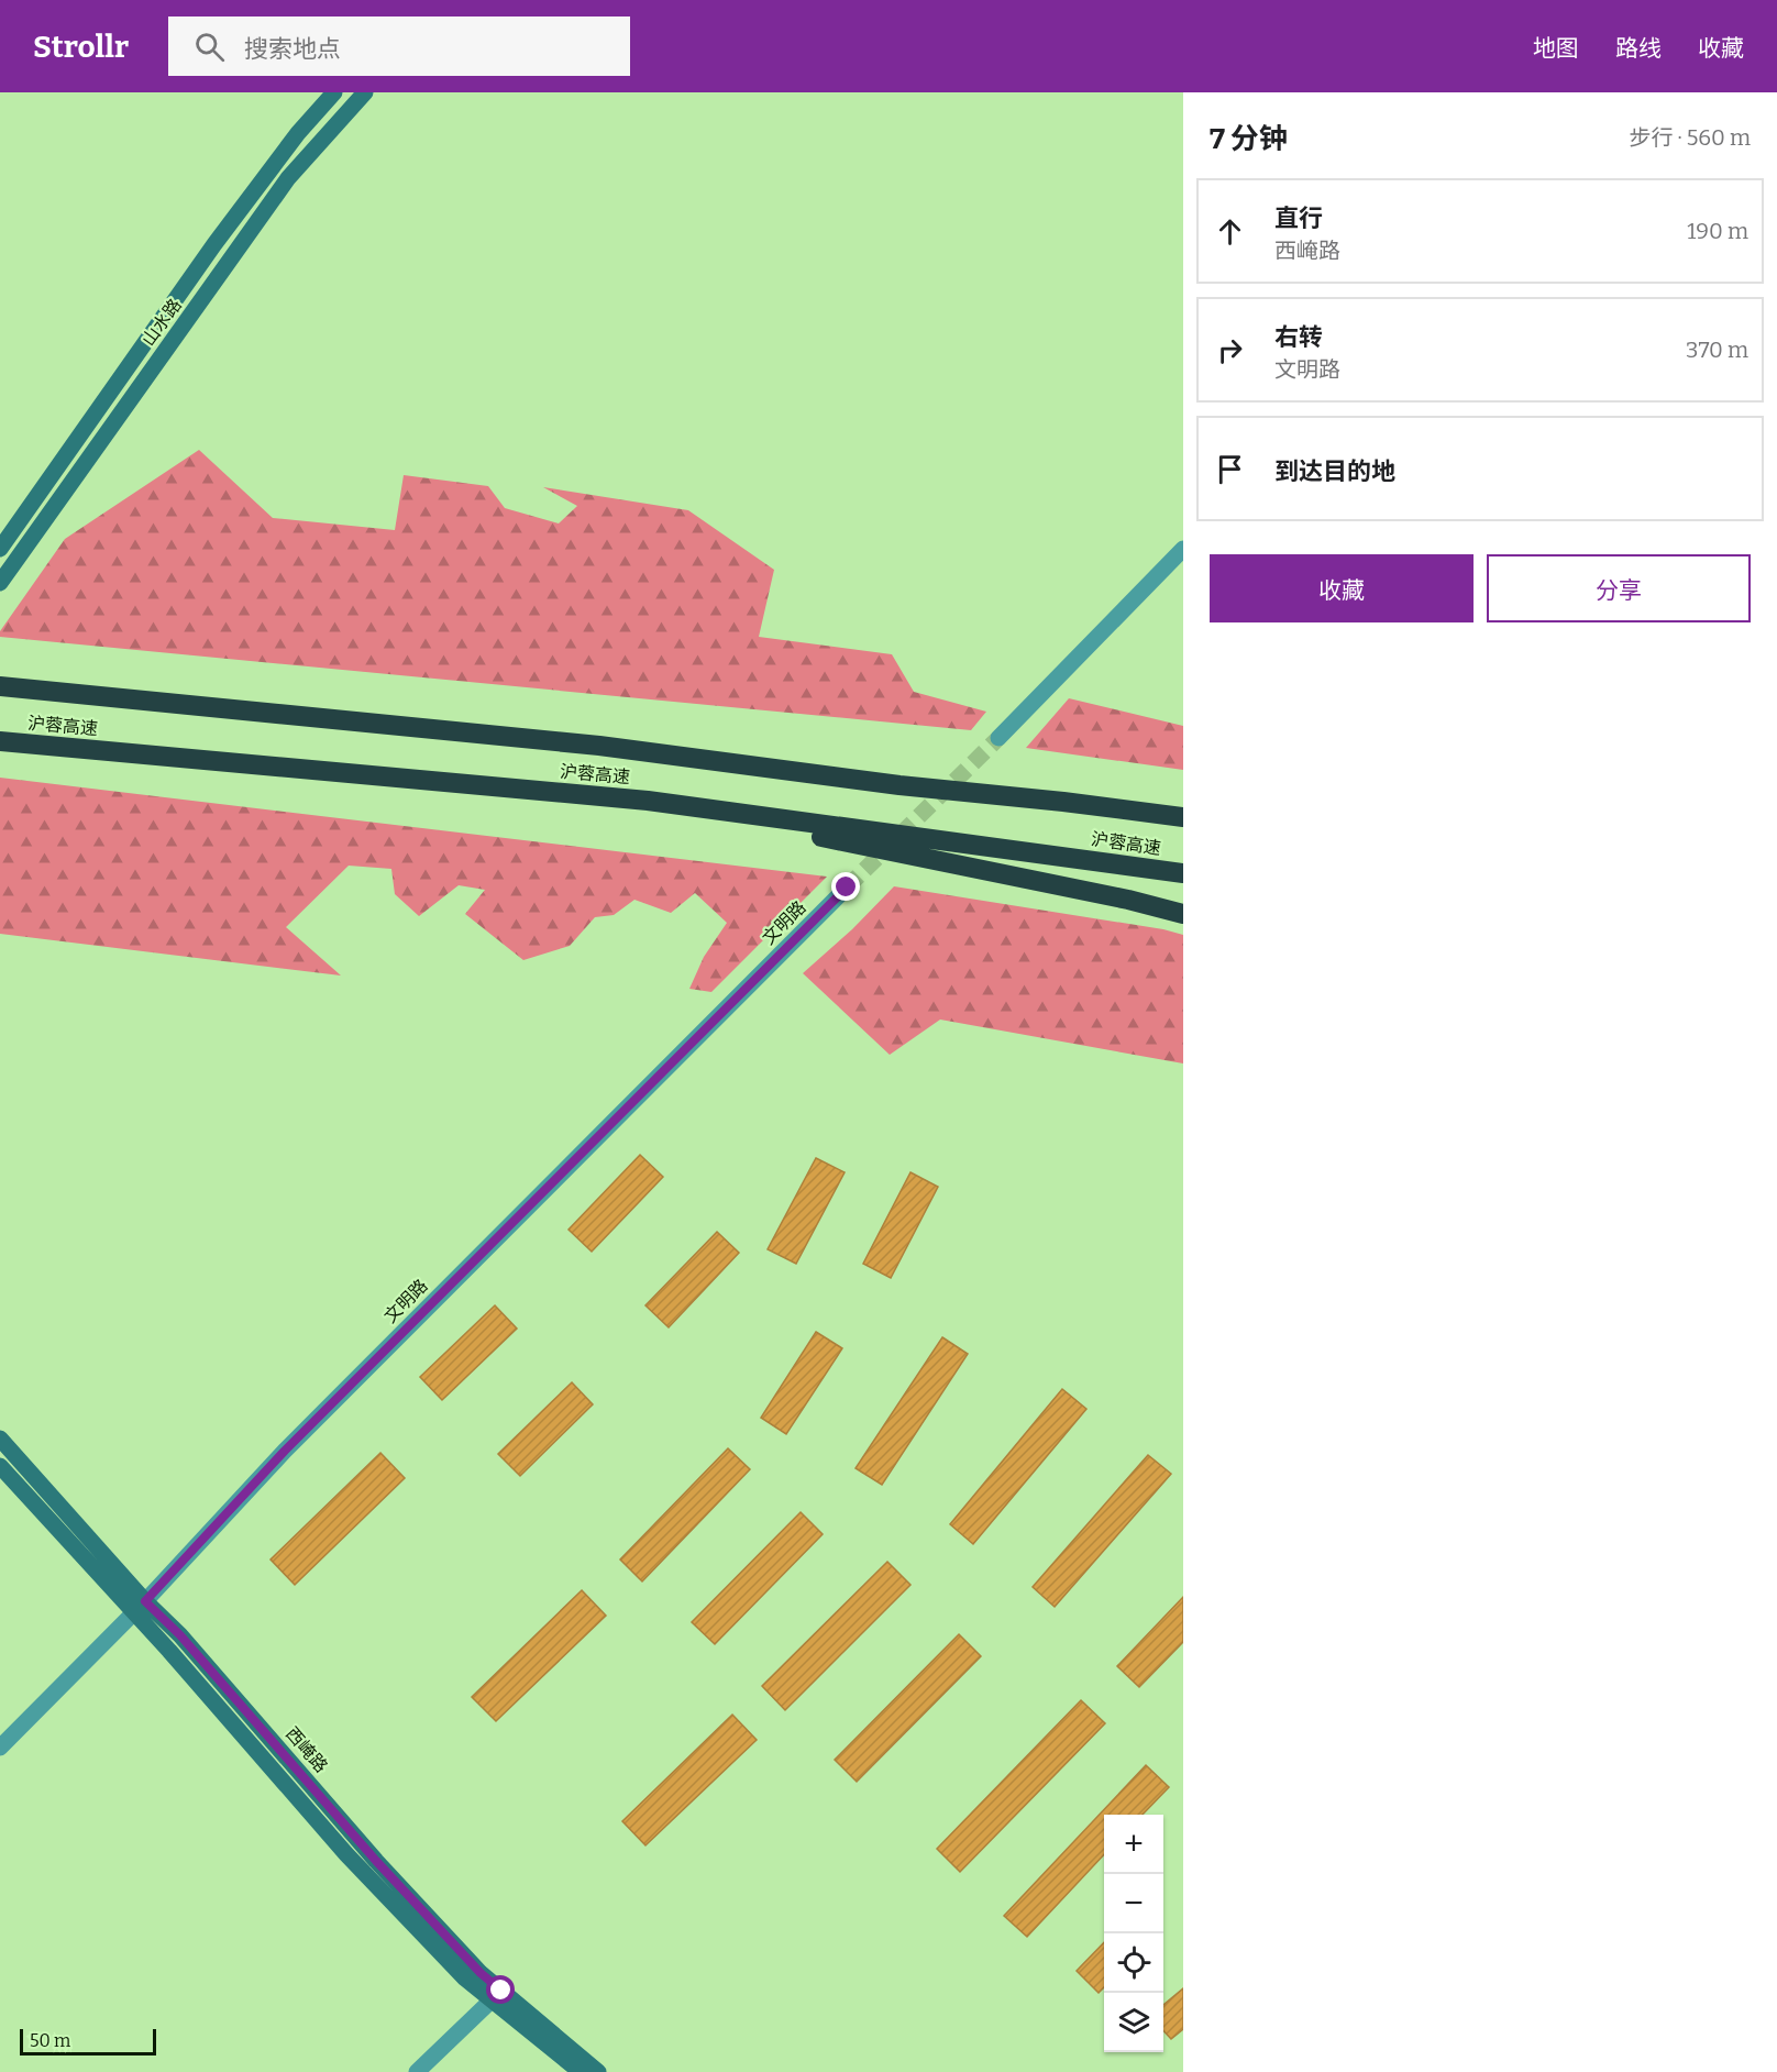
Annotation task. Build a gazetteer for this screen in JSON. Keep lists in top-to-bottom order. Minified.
{"streets":{"highway":["沪蓉高速"],"street":["山水路","文明路"]},"scale_bar":"50 m","page":{"header":"Strollr","search":"搜索地点","nav":["地图","路线","收藏"],"heading":["7 分钟","步行 · 560 m"],"list":[["直行","西崦路","190 m"],["右转","文明路","370 m"],"到达目的地"],"buttons":["收藏","分享"],"map_buttons":["+","−"],"scale":"50 m"}}
